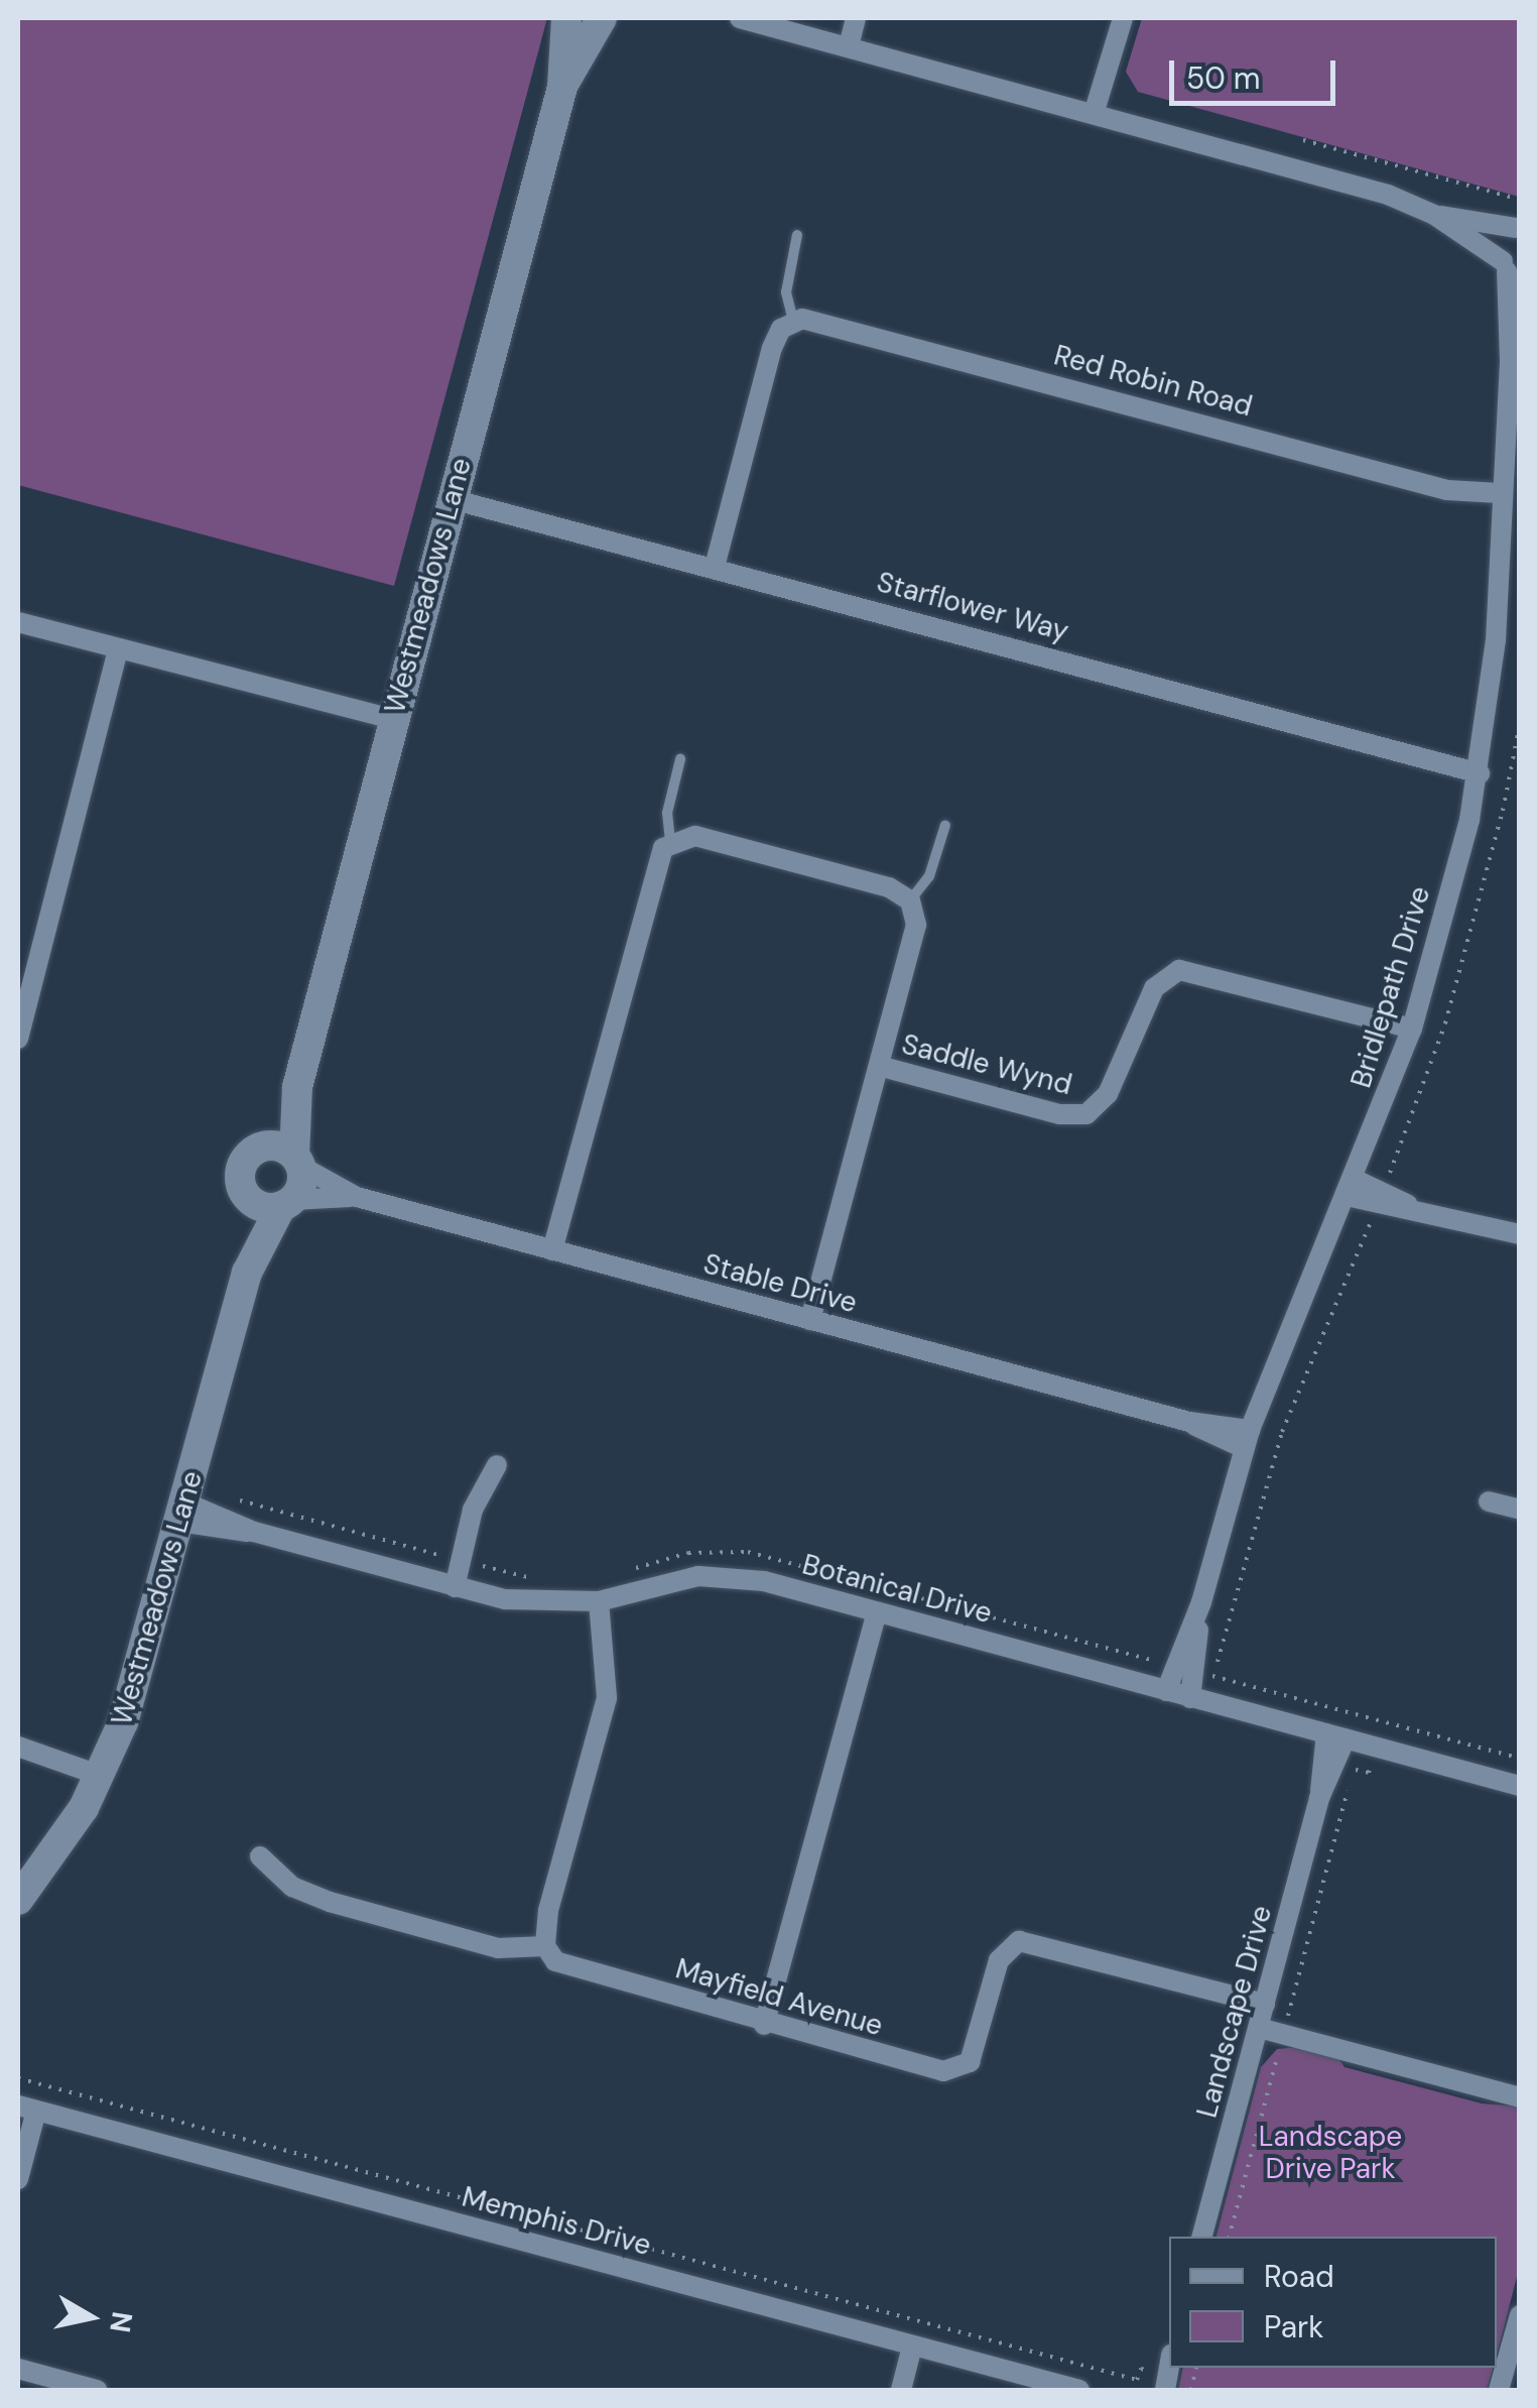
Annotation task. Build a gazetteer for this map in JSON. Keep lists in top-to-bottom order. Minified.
{"streets":{"street":["Red Robin Road","Westmeadows Lane","Starflower Way","Bridlepath Drive","Saddle Wynd","Stable Drive","Botanical Drive","Mayfield Avenue","Landscape Drive","Memphis Drive"]},"crossings":[["Red Robin Road","Bridlepath Drive"],["Westmeadows Lane","Starflower Way"],["Westmeadows Lane","Stable Drive"],["Westmeadows Lane","Botanical Drive"],["Starflower Way","Bridlepath Drive"],["Bridlepath Drive","Saddle Wynd"],["Bridlepath Drive","Stable Drive"],["Bridlepath Drive","Botanical Drive"],["Botanical Drive","Landscape Drive"],["Mayfield Avenue","Landscape Drive"]],"parks":["Landscape Drive Park"],"legend":["Road","Park"],"scale_bar":"50 m","north":"right"}
